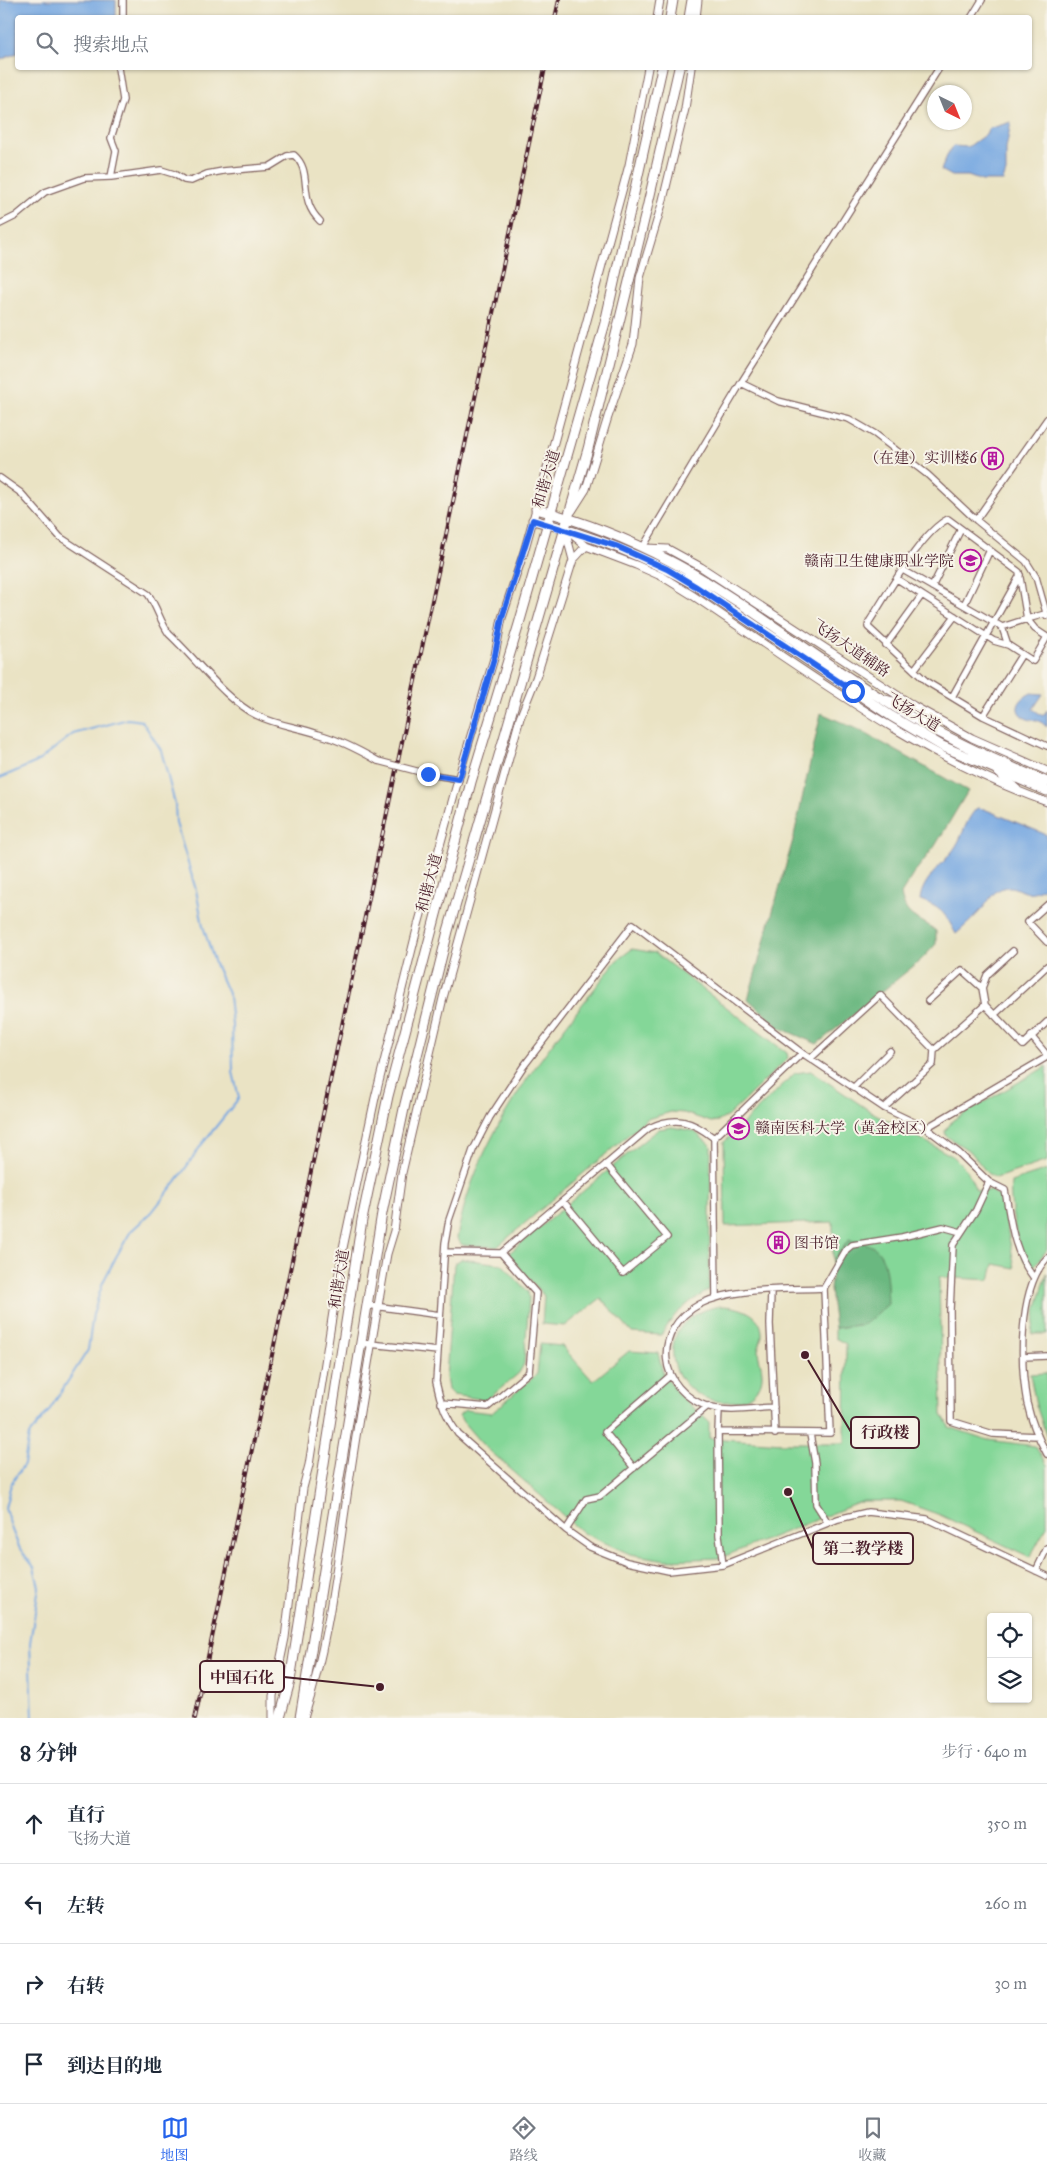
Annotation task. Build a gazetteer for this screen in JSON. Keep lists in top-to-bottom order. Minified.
{"streets":{"main road":["和谐大道","飞扬大道"],"street":["飞扬大道辅路"]},"crossings":[["和谐大道","飞扬大道"],["飞扬大道辅路","飞扬大道"]],"places":{"building":["（在建）实训楼6","图书馆"],"school or university":["赣南卫生健康职业学院","赣南医科大学（黄金校区）"],"other":["行政楼","第二教学楼","中国石化"]},"north":"bottom right","page":{"search":"搜索地点","heading":["8 分钟","步行 · 640 m"],"list":[["直行","飞扬大道","350 m"],["左转","260 m"],["右转","30 m"],"到达目的地"],"nav":["地图","路线","收藏"]}}
